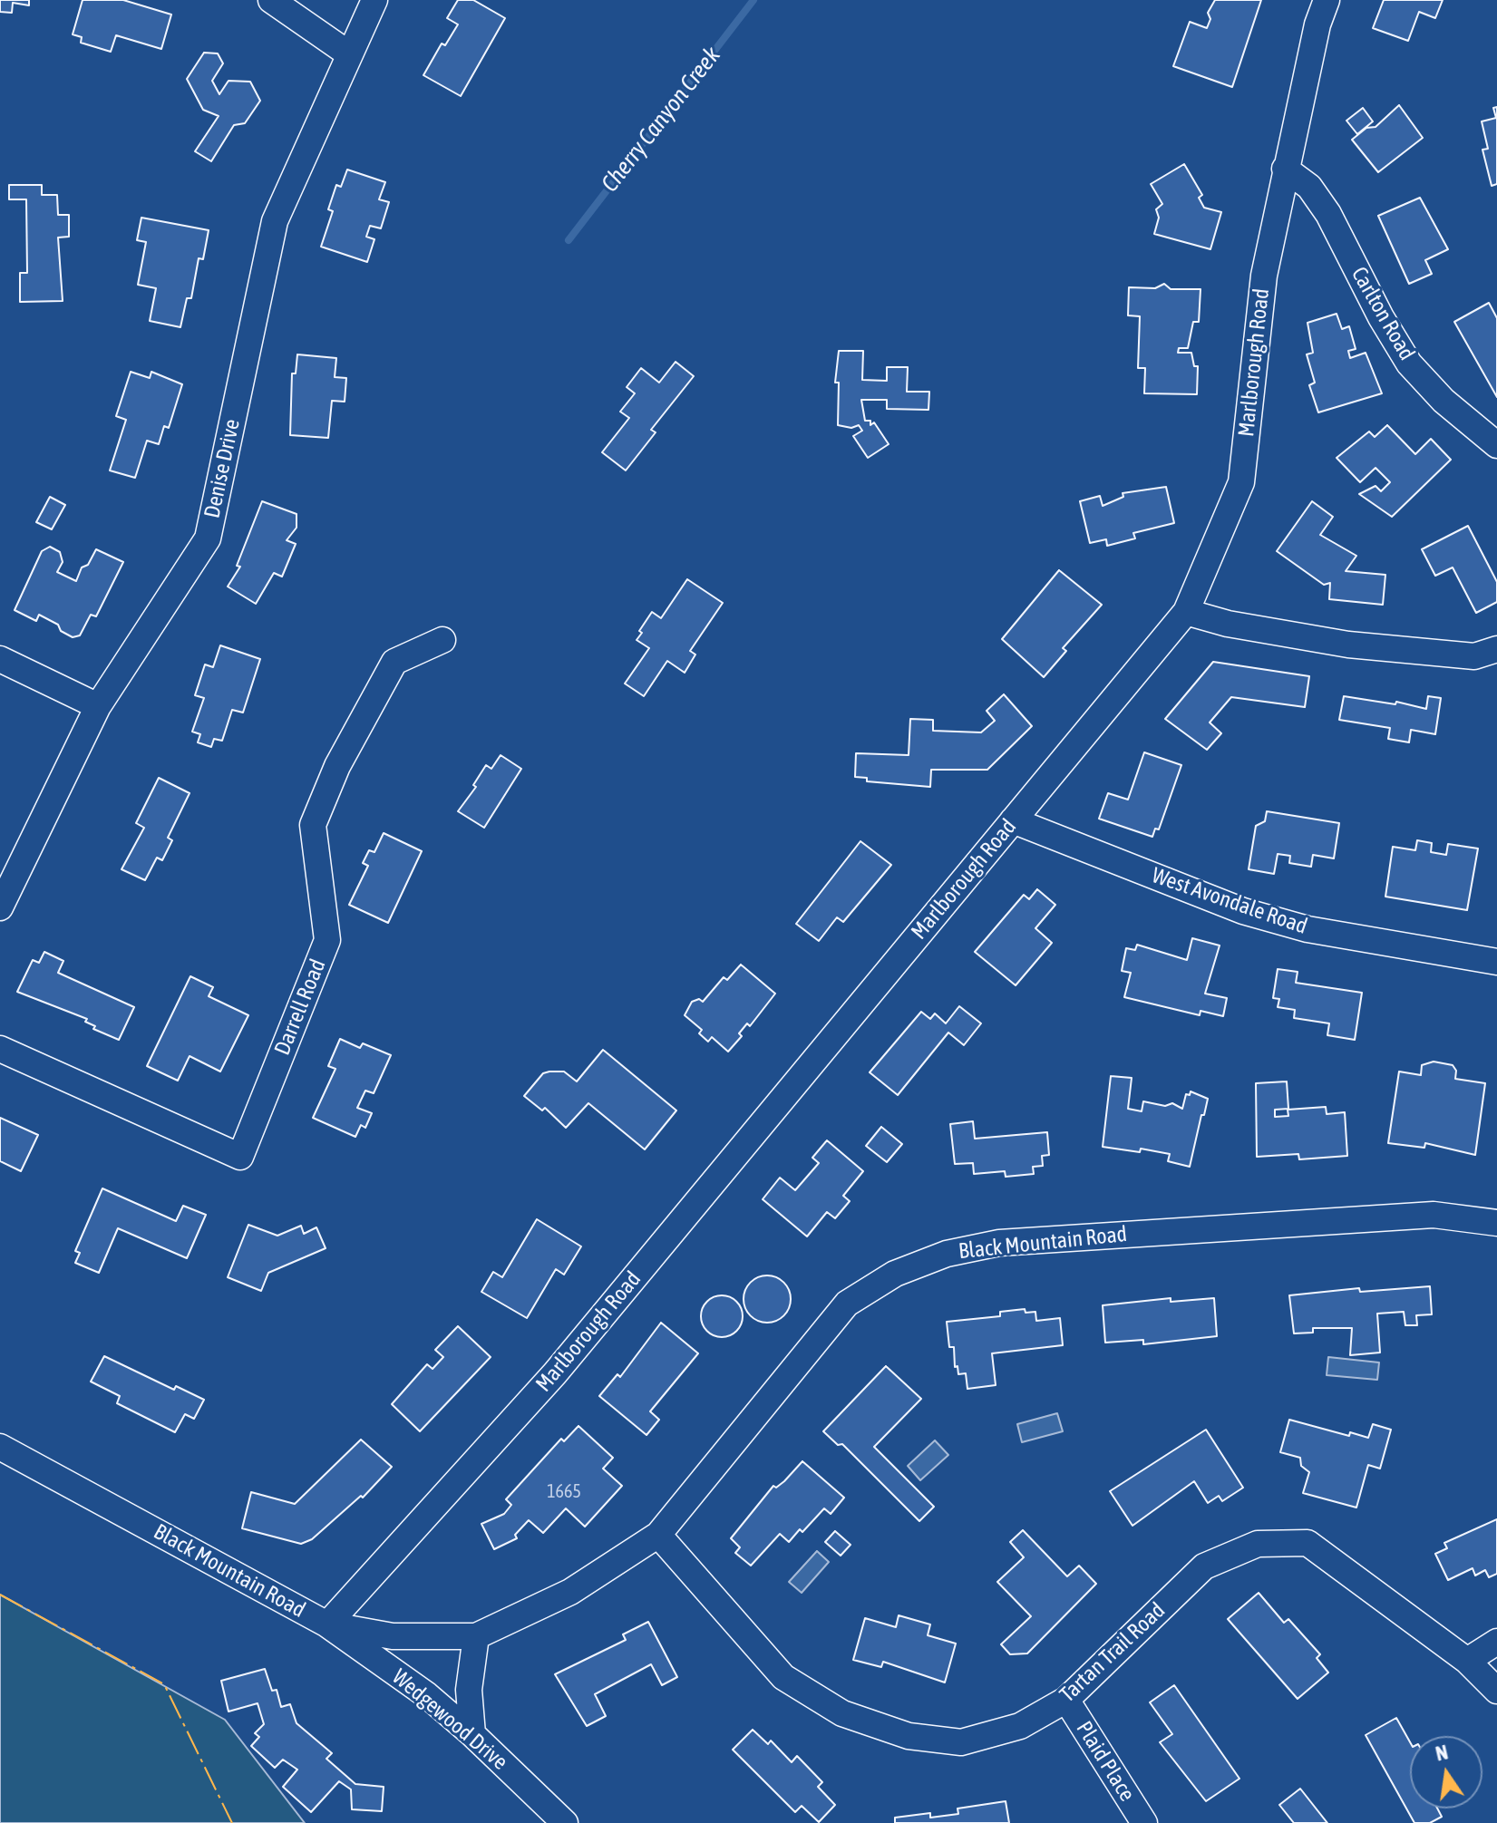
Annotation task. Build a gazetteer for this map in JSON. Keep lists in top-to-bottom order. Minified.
{"streets":{"street":["Carlton Road","Marlborough Road","Denise Drive","West Avondale Road","Darrell Road","Black Mountain Road","Tartan Trail Road","Wedgewood Drive","Plaid Place"]},"crossings":[["Carlton Road","Marlborough Road"],["Marlborough Road","West Avondale Road"],["Marlborough Road","Black Mountain Road"],["Marlborough Road","Wedgewood Drive"],["Black Mountain Road","Tartan Trail Road"],["Black Mountain Road","Wedgewood Drive"],["Tartan Trail Road","Plaid Place"]],"water":["Cherry Canyon Creek"],"house_numbers":["1665"],"north":"top"}
